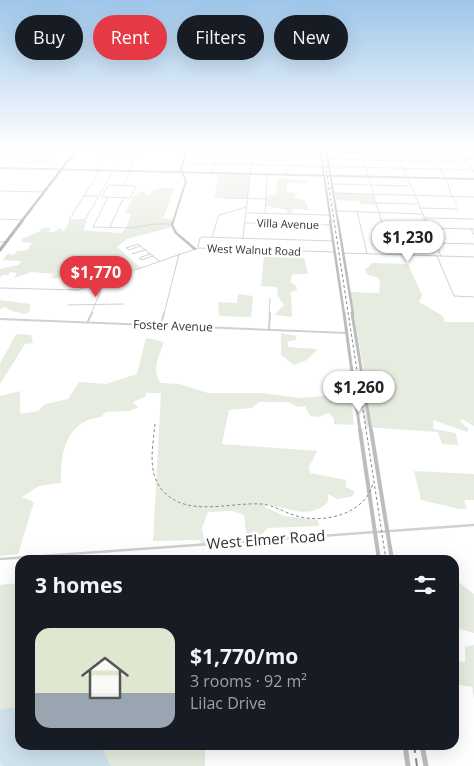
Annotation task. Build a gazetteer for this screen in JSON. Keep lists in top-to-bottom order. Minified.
{"streets":{"street":["Villa Avenue","West Walnut Road","Foster Avenue","West Elmer Road"]},"page":{"chip":["Buy","Rent","Filters","New"],"price":["$1,230","$1,770","$1,260"],"heading":"3 homes","list":[{"name":"$1,770/mo","note":"3 rooms · 92 m² · Lilac Drive"}]}}
